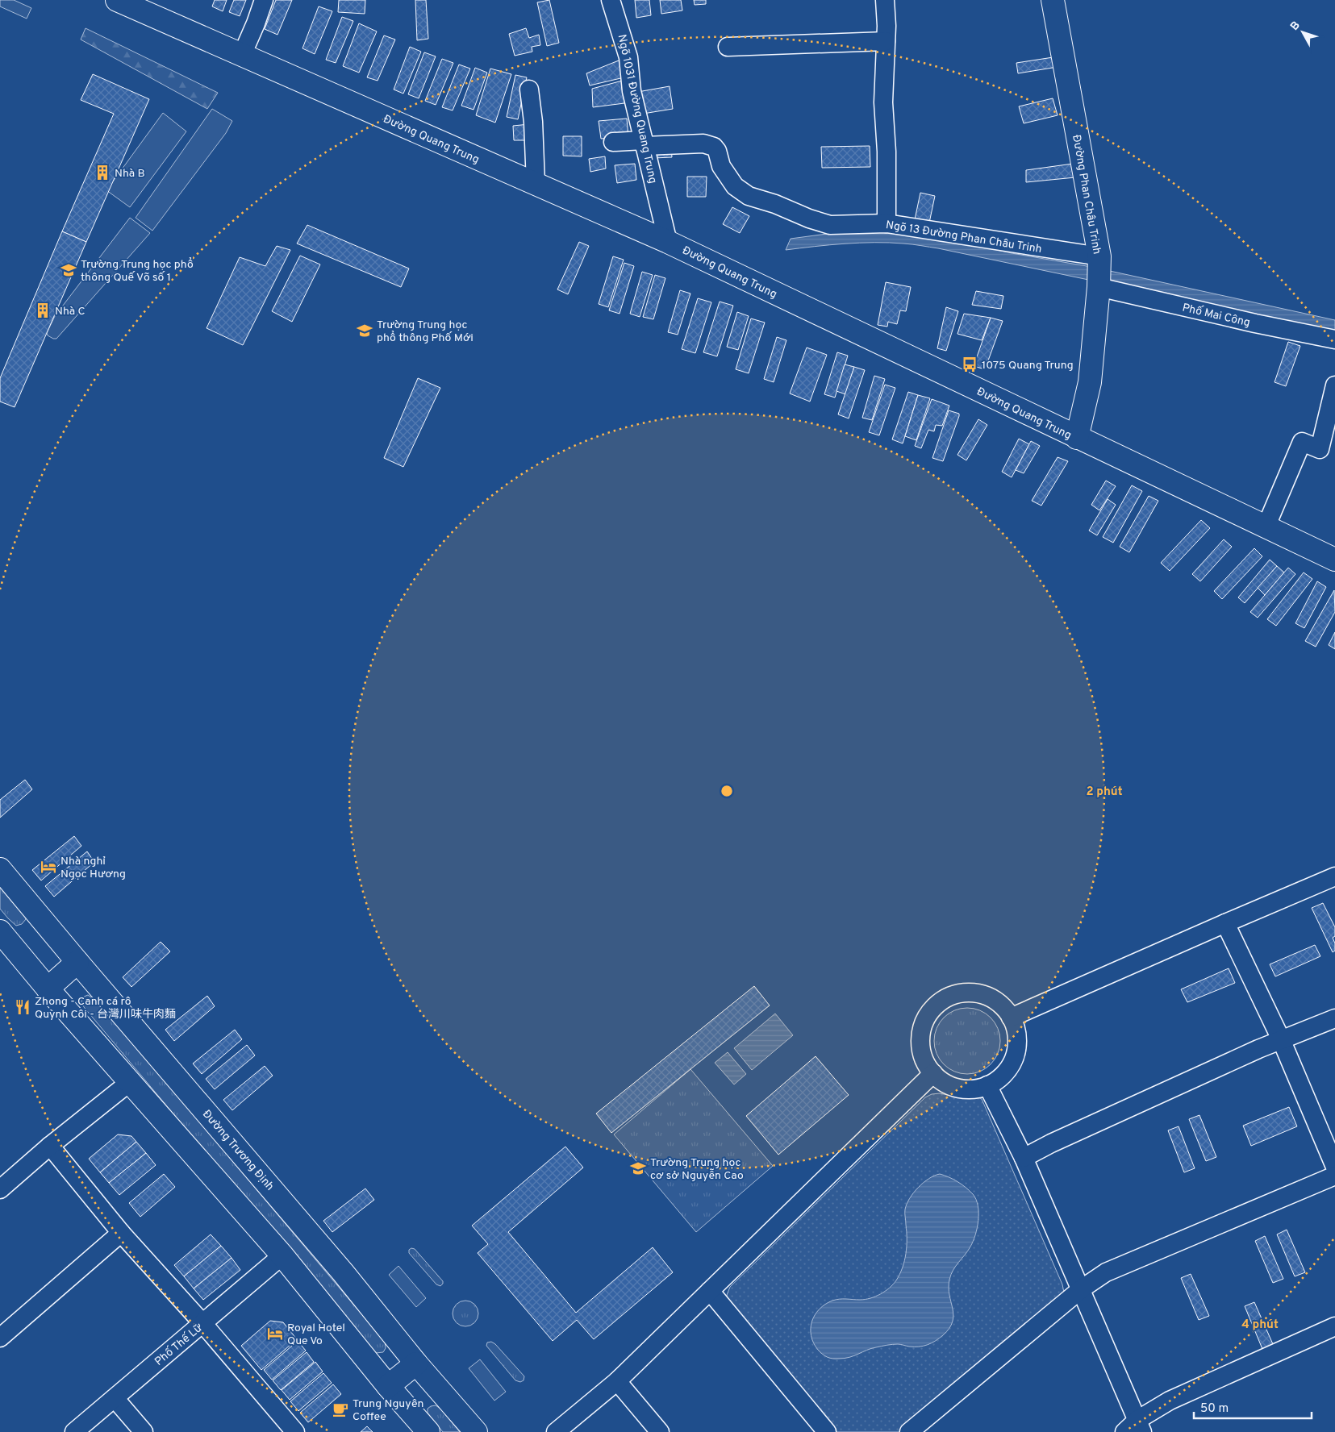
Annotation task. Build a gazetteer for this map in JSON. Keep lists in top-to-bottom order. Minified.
{"streets":{"main road":["Đường Quang Trung","Đường Phan Châu Trinh","Đường Trương Định"],"street":["Ngõ 1031 Đường Quang Trung","Ngõ 13 Đường Phan Châu Trinh","Phố Mai Công","Phố Thế Lữ"]},"crossings":[["Ngõ 1031 Đường Quang Trung","Đường Quang Trung"],["Ngõ 1031 Đường Quang Trung","Ngõ 13 Đường Phan Châu Trinh"],["Đường Quang Trung","Đường Phan Châu Trinh"],["Đường Phan Châu Trinh","Ngõ 13 Đường Phan Châu Trinh"],["Đường Phan Châu Trinh","Phố Mai Công"]],"places":{"building":["Nhà B","Nhà C"],"school or university":["Trường Trung học phổ thông Quế Võ số 1","Trường Trung học phổ thông Phố Mới","Trường Trung học cơ sở Nguyễn Cao"],"bus stop":["1075 Quang Trung"],"hotel":["Nhà nghỉ Ngọc Hương","Royal Hotel Que Vo"],"restaurant":["Zhong - Canh cá rô Quỳnh Côi - 台灣川味牛肉麵"],"cafe":["Trung Nguyên Coffee"]},"scale_bar":"50 m","north":"top left","rings":["2 phút","4 phút"]}
